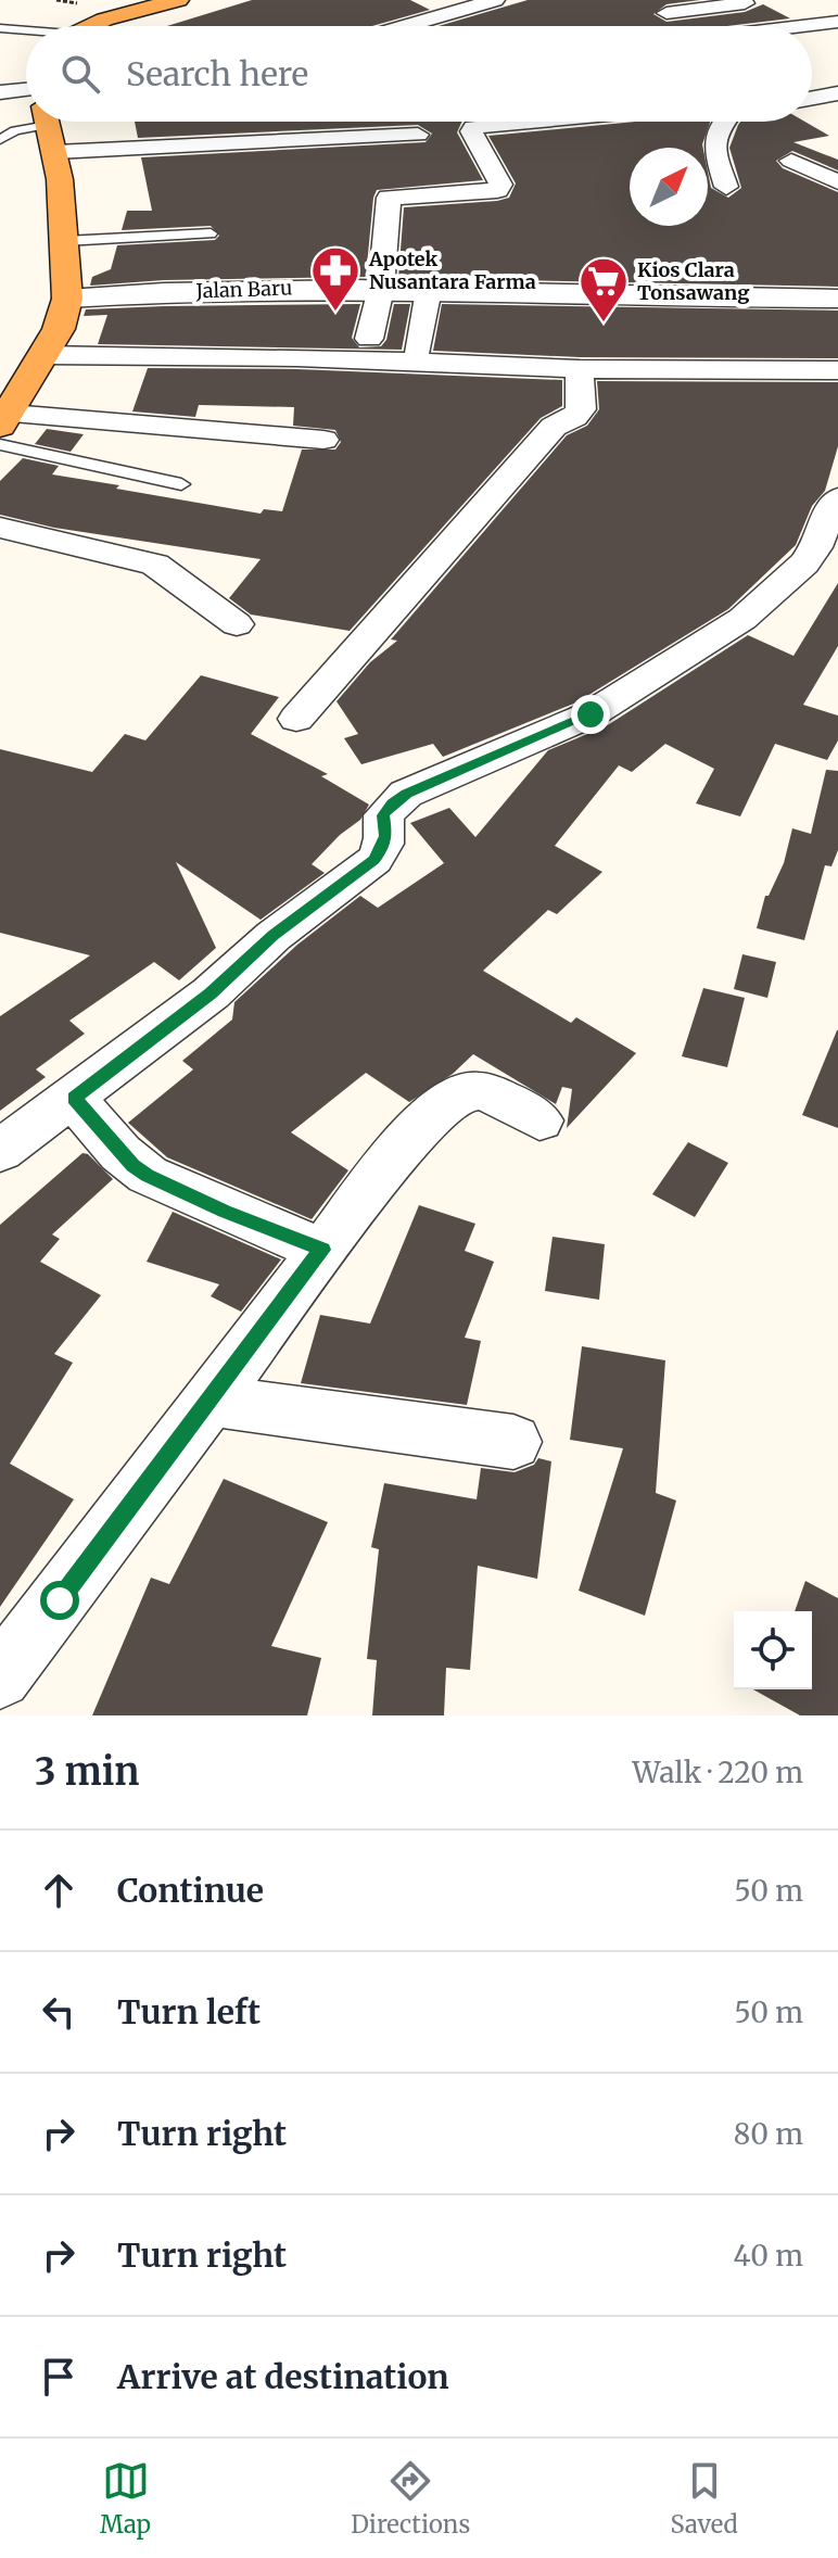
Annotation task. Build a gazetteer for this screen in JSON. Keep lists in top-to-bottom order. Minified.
{"streets":{"street":["Jalan Baru"]},"places":{"pharmacy":["Apotek Nusantara Farma"],"supermarket":["Kios Clara Tonsawang"]},"north":"top right","page":{"search":"Search here","heading":["3 min","Walk · 220 m"],"list":[["Continue","50 m"],["Turn left","50 m"],["Turn right","80 m"],["Turn right","40 m"],"Arrive at destination"],"nav":["Map","Directions","Saved"]}}
